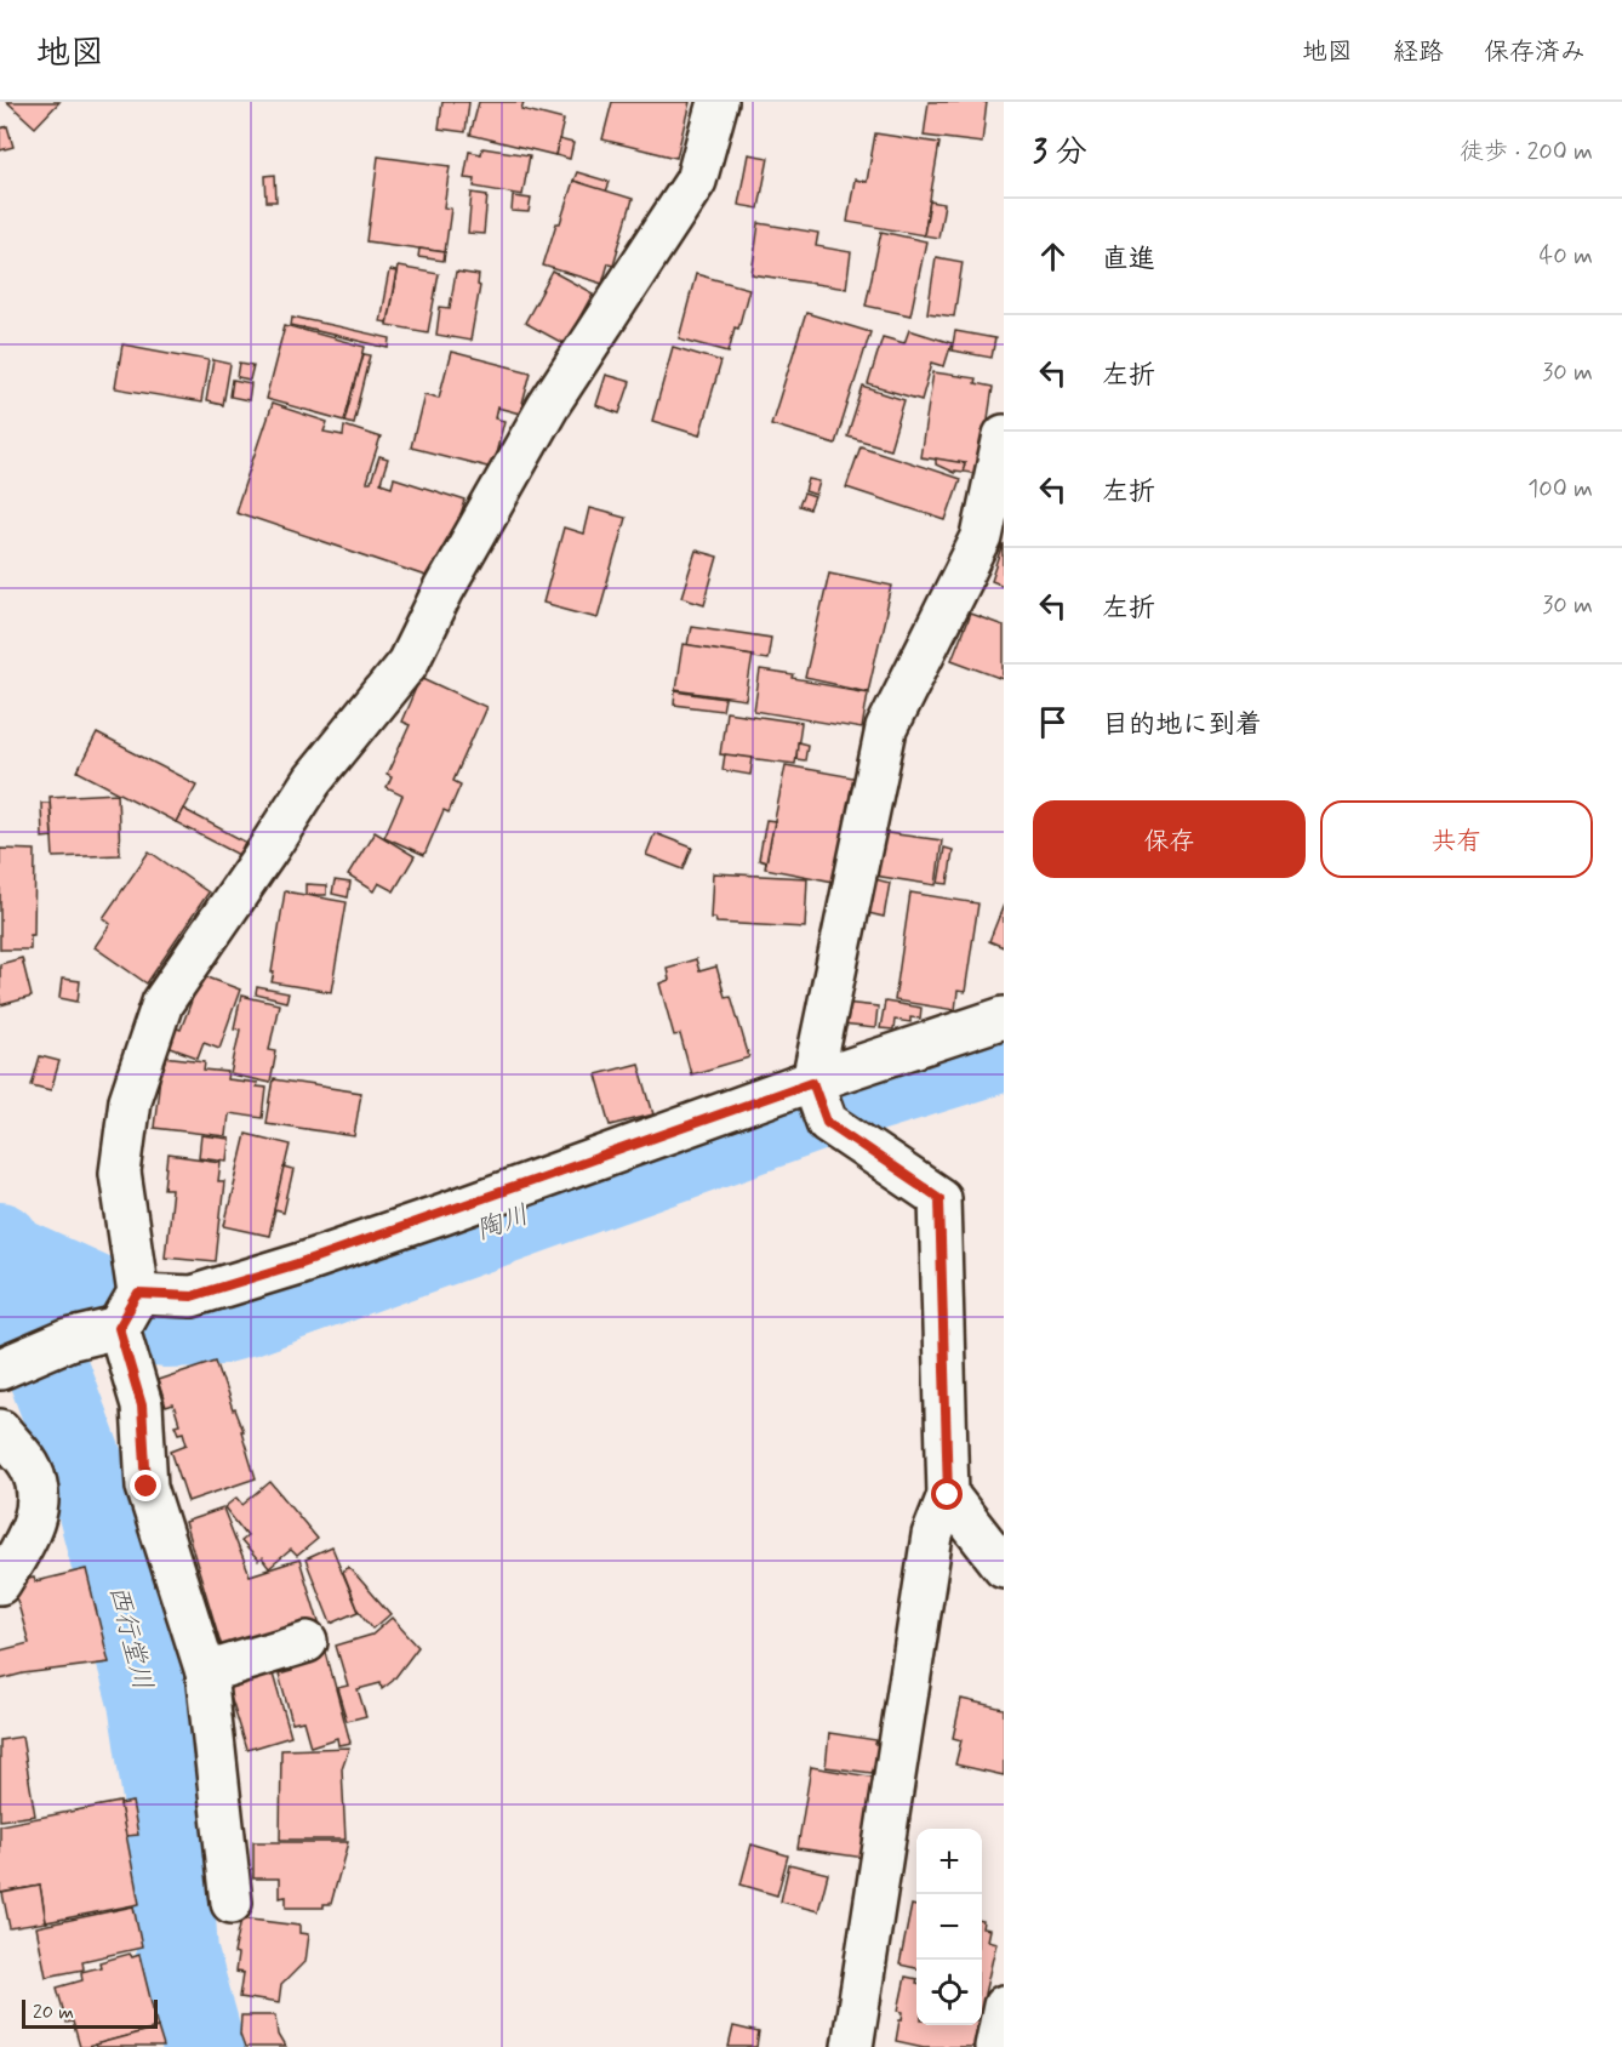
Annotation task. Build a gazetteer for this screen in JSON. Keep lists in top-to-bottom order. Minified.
{"water":["陶川","西行堂川"],"scale_bar":"20 m","page":{"header":"地図","nav":["地図","経路","保存済み"],"heading":["3 分","徒歩 · 200 m"],"list":[["直進","40 m"],["左折","30 m"],["左折","100 m"],["左折","30 m"],"目的地に到着"],"buttons":["保存","共有"],"map_buttons":["+","−"],"scale":"20 m"}}
